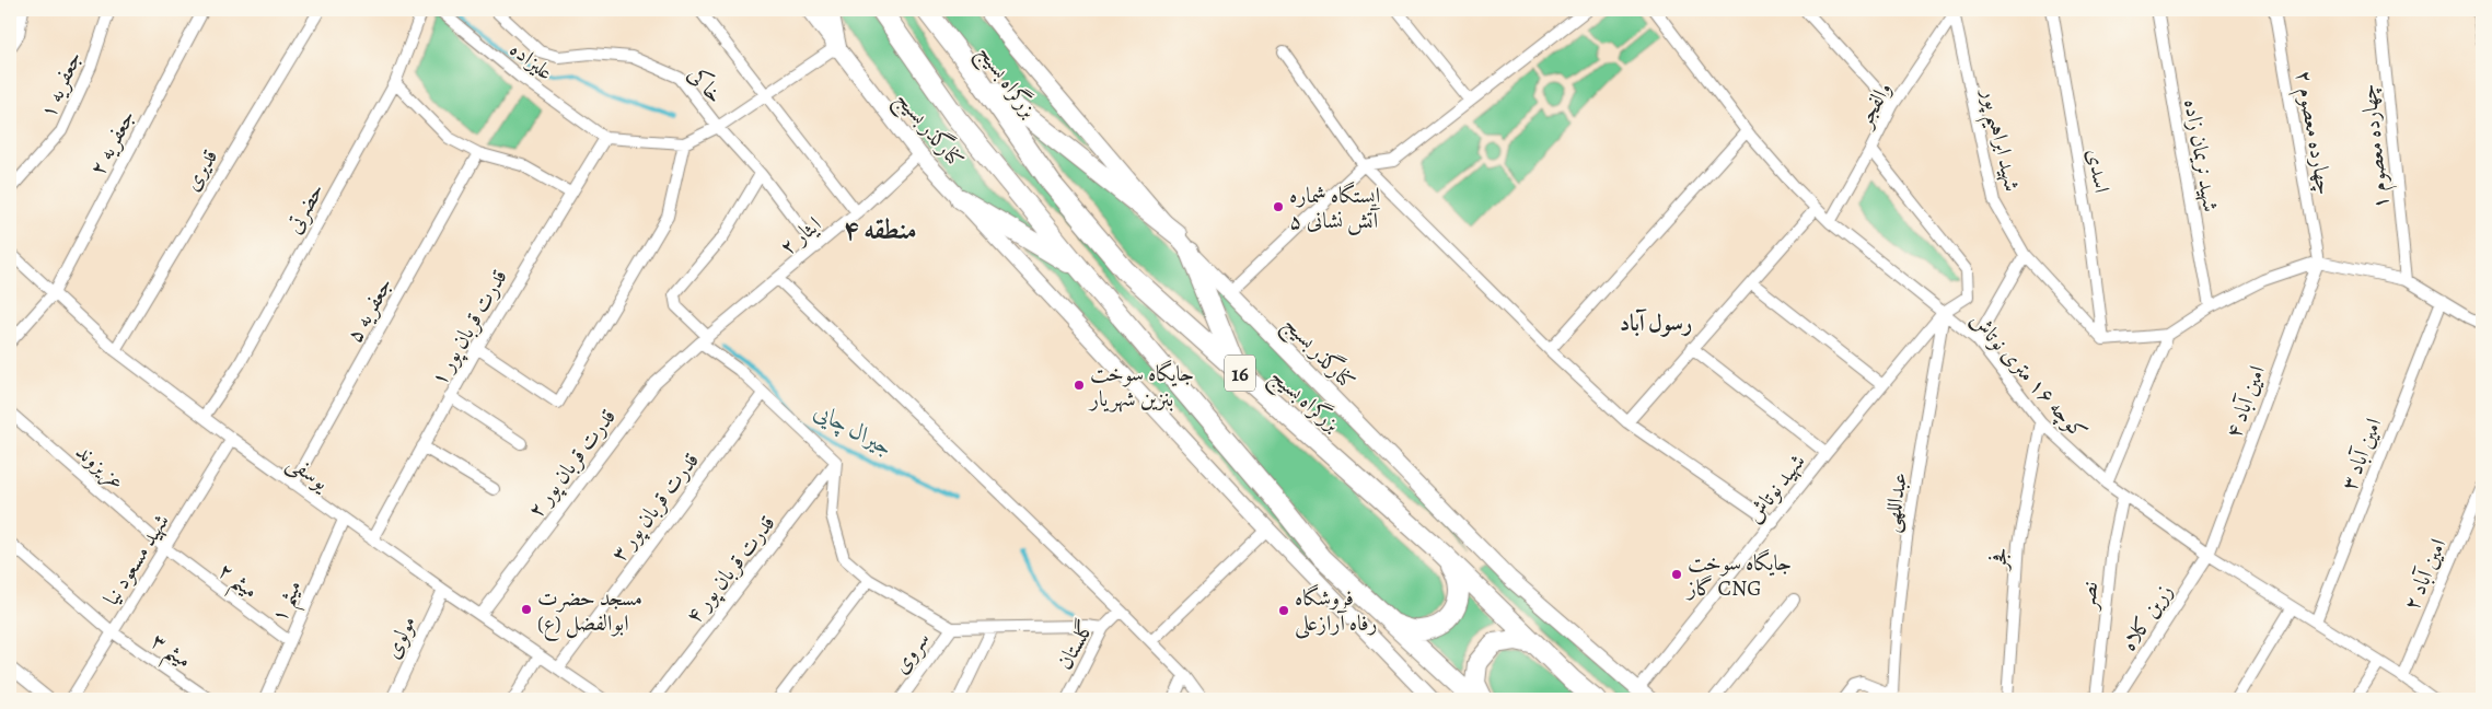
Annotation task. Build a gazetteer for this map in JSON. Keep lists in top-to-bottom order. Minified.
{"streets":{"highway":["بزرگراه بسیج","16"],"main road":["کنارگذر بسیج"],"street":["علیزاده","جعفریه ۱","خاکی","والفجر","چهارده معصوم ۲","شهید ابراهیم پور","جعفریه ۲","چهارده معصوم ۱","شهید نریمان زاده","قدیری","اسدی","حضرتی","ایثار ۲","جعفریه ۵","قدرت قربان پور ۱","کوچه ۱۶ متری نوتاش","۴ امین آباد","۳ امین آباد","قدرت قربان پور ۲","عزیزوند","یوسفی","شهید نوتاش","عبداللهی","قدرت قربان پور ۳","فجر","شهید مسعود نیا","قدرت قربان پور ۴","۲ امین آباد","میثم ۲","نصر","میثم ۱","زرین کلاه","مولوی","گلستان","میثم ۳","سروی"]},"crossings":[["علیزاده","قدرت قربان پور ۱"],["خاکی","ایثار ۲"],["والفجر","شهید ابراهیم پور"],["والفجر","کوچه ۱۶ متری نوتاش"],["والفجر","شهید نوتاش"],["کنارگذر بسیج","ایثار ۲"],["کنارگذر بسیج","شهید نوتاش"],["چهارده معصوم ۲","۴ امین آباد"],["شهید ابراهیم پور","اسدی"],["جعفریه ۲","یوسفی"],["قدیری","یوسفی"],["حضرتی","یوسفی"],["ایثار ۲","قدرت قربان پور ۲"],["جعفریه ۵","یوسفی"],["قدرت قربان پور ۱","یوسفی"],["کوچه ۱۶ متری نوتاش","۴ امین آباد"],["کوچه ۱۶ متری نوتاش","۳ امین آباد"],["کوچه ۱۶ متری نوتاش","شهید نوتاش"],["کوچه ۱۶ متری نوتاش","عبداللهی"],["کوچه ۱۶ متری نوتاش","فجر"],["کوچه ۱۶ متری نوتاش","۲ امین آباد"],["کوچه ۱۶ متری نوتاش","نصر"],["کوچه ۱۶ متری نوتاش","زرین کلاه"],["۴ امین آباد","زرین کلاه"],["قدرت قربان پور ۲","یوسفی"],["عزیزوند","شهید مسعود نیا"],["عزیزوند","میثم ۲"],["یوسفی","قدرت قربان پور ۳"],["یوسفی","شهید مسعود نیا"],["یوسفی","میثم ۱"],["یوسفی","مولوی"],["شهید نوتاش","عبداللهی"],["شهید مسعود نیا","میثم ۲"],["شهید مسعود نیا","میثم ۳"],["میثم ۲","میثم ۱"]],"districts":["منطقه ۴","رسول آباد"],"water":["جیرال چایی"],"places":["ایستگاه شماره ۵ آتش نشانی","جایگاه سوخت بنزین شهریار","جایگاه سوخت گاز CNG","مسجد حضرت ابوالفضل (ع)","فروشگاه رفاه آرازعلی"]}
